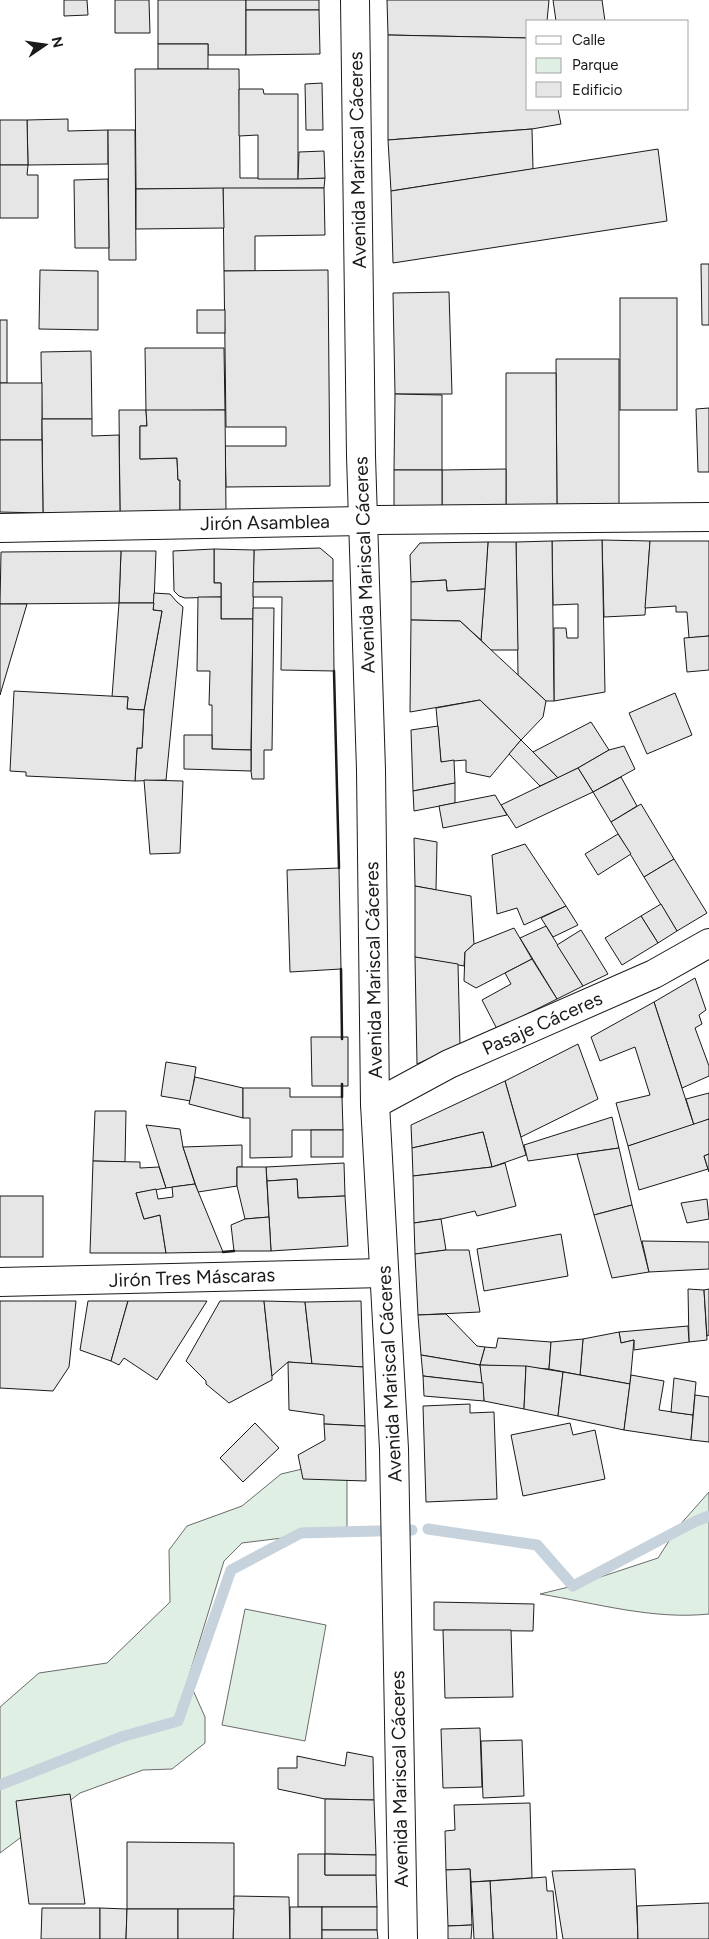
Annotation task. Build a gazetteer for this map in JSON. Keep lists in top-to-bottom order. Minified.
{"streets":{"street":["Avenida Mariscal Cáceres","Jirón Asamblea","Pasaje Cáceres","Jirón Tres Máscaras"]},"crossings":[["Avenida Mariscal Cáceres","Jirón Asamblea"],["Avenida Mariscal Cáceres","Pasaje Cáceres"],["Avenida Mariscal Cáceres","Jirón Tres Máscaras"]],"legend":["Calle","Parque","Edificio"],"north":"right"}
